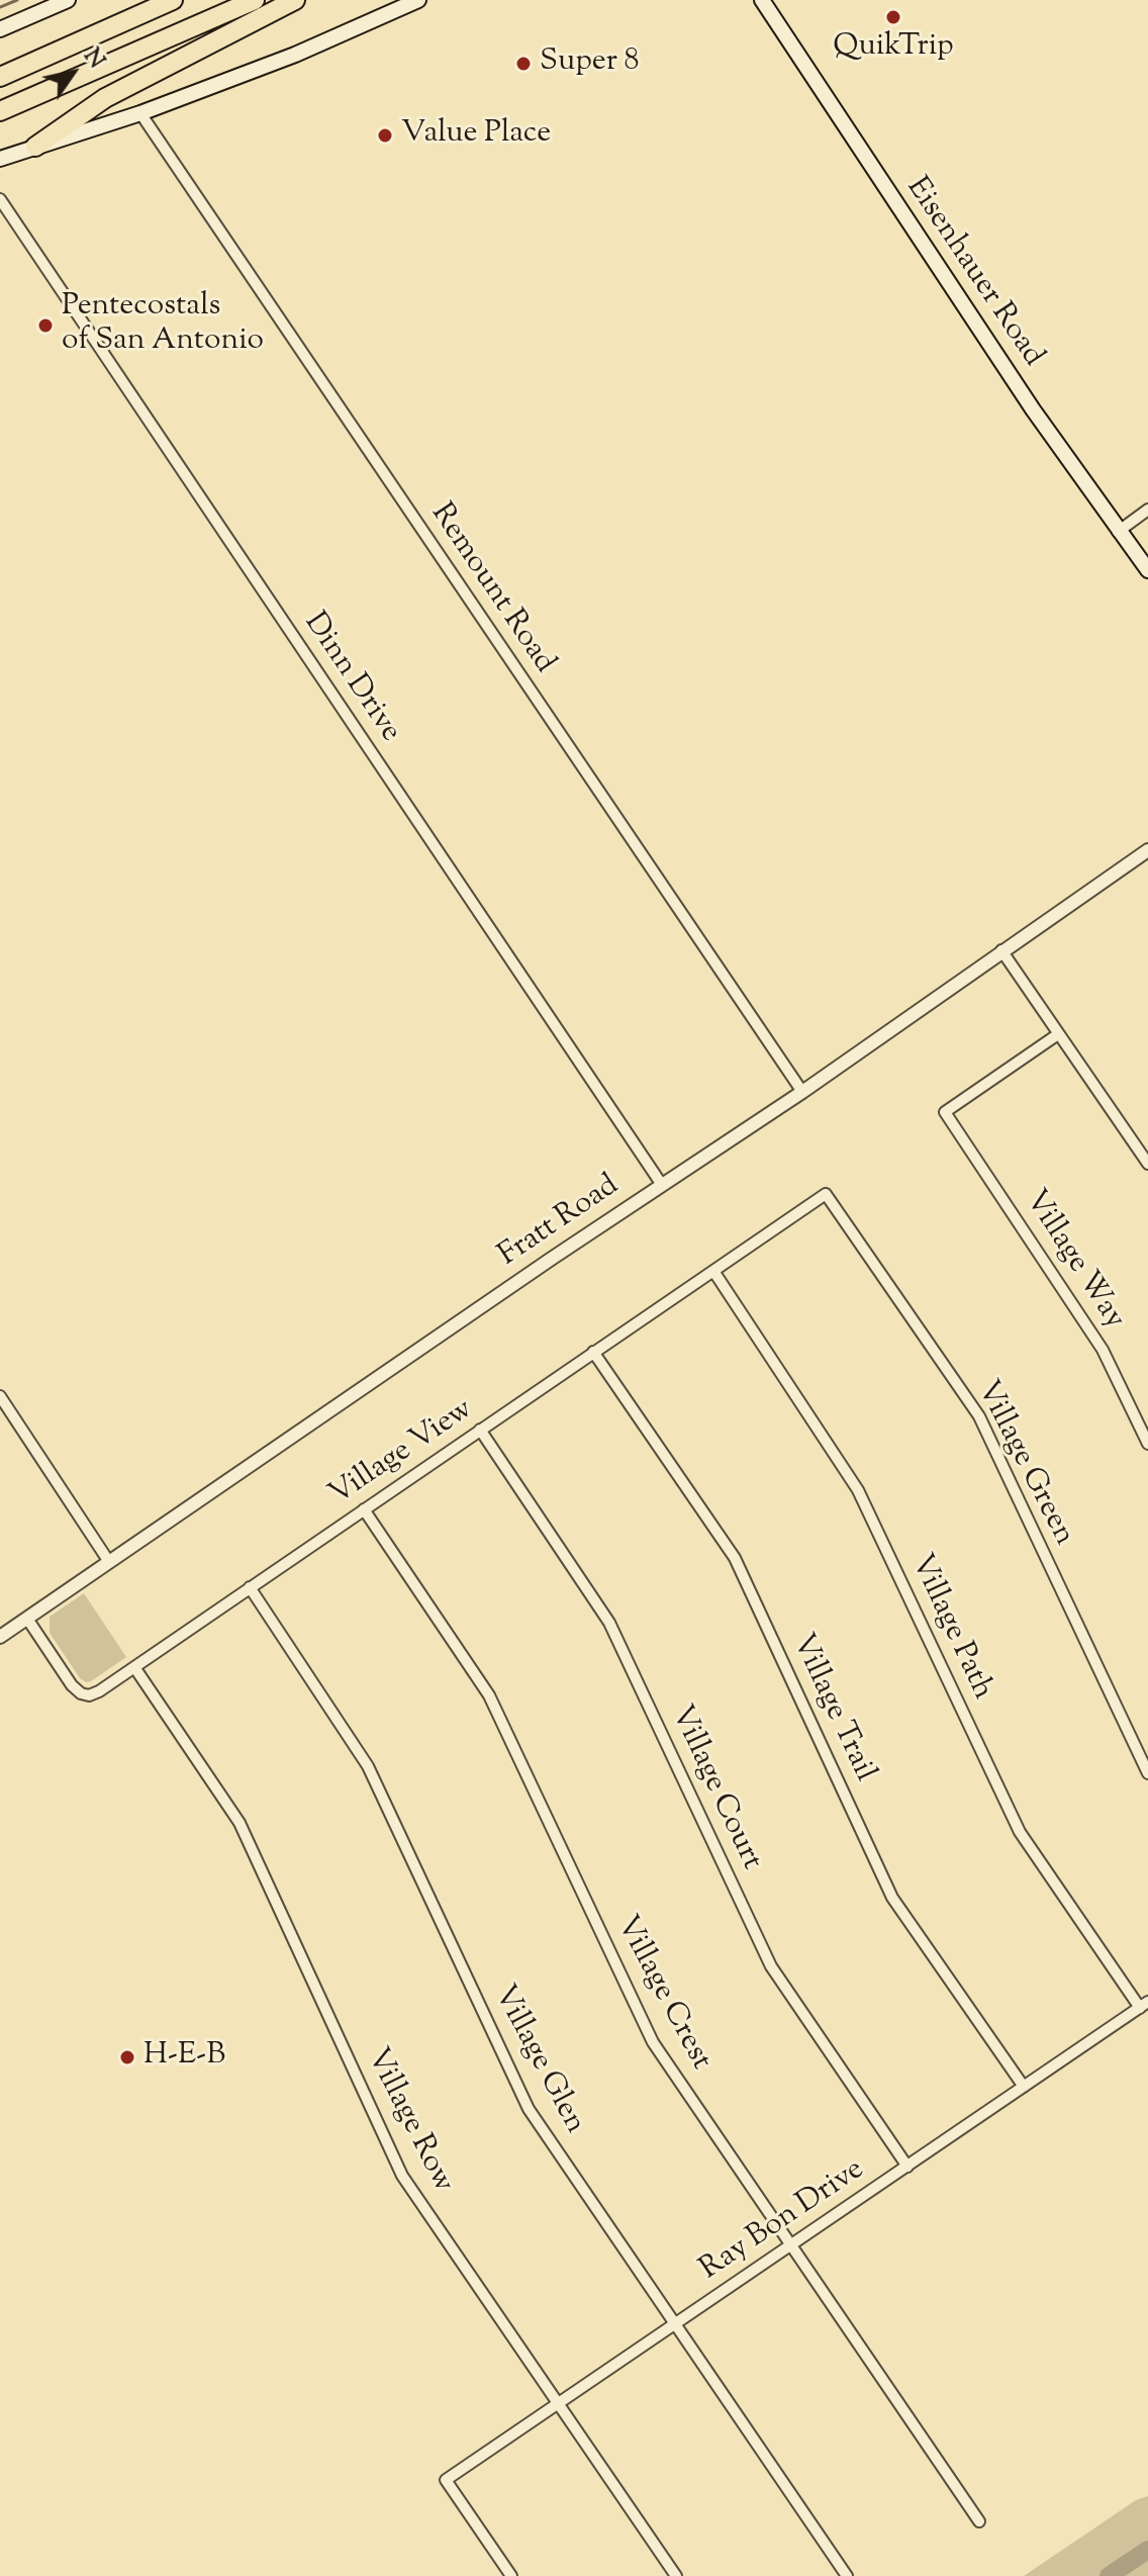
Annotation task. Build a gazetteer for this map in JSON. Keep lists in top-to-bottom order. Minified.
{"streets":{"main road":["Eisenhauer Road"],"street":["Remount Road","Dinn Drive","Fratt Road","Village Way","Village View","Village Green","Village Path","Village Trail","Village Court","Village Crest","Village Glen","Village Row","Ray Bon Drive"]},"crossings":[["Remount Road","Fratt Road"],["Dinn Drive","Fratt Road"],["Fratt Road","Village View"],["Village View","Village Green"],["Village View","Village Path"],["Village View","Village Trail"],["Village View","Village Court"],["Village View","Village Crest"],["Village View","Village Glen"],["Village View","Village Row"],["Village Path","Ray Bon Drive"],["Village Trail","Ray Bon Drive"],["Village Court","Ray Bon Drive"],["Village Crest","Ray Bon Drive"],["Village Glen","Ray Bon Drive"],["Village Row","Ray Bon Drive"]],"places":["QuikTrip","Super 8","Value Place","Pentecostals of San Antonio","H-E-B"],"north":"top right"}
